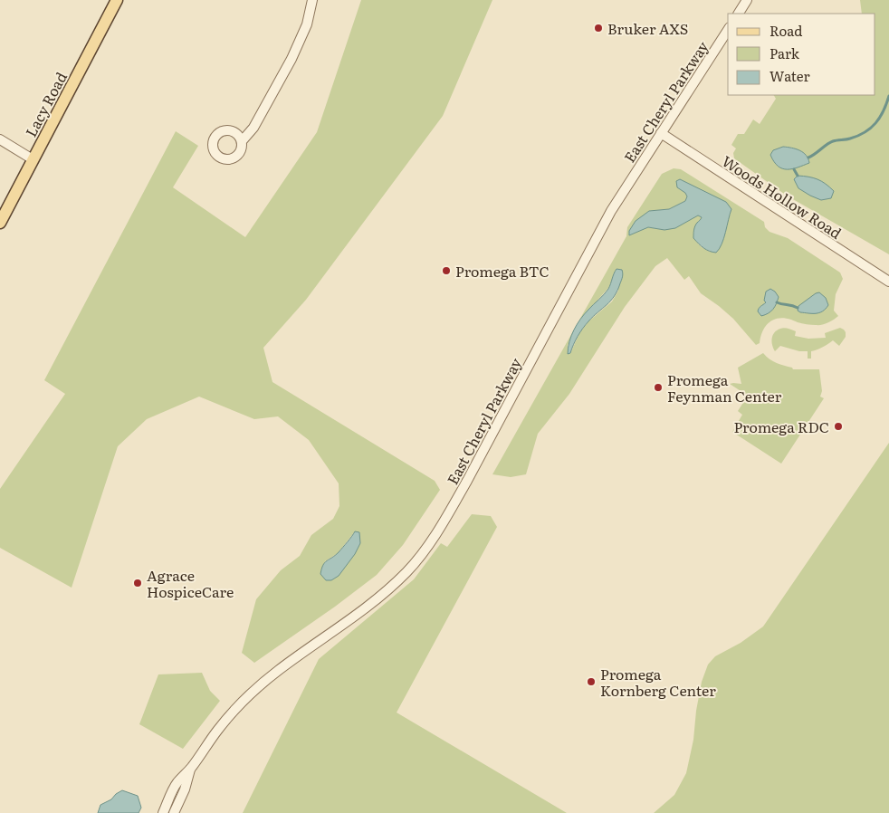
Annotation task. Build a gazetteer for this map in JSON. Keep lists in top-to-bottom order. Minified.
{"streets":{"main road":["Lacy Road"],"street":["East Cheryl Parkway","Woods Hollow Road"]},"crossings":[["East Cheryl Parkway","Woods Hollow Road"]],"places":["Bruker AXS","Promega BTC","Promega Feynman Center","Promega RDC","Agrace HospiceCare","Promega Kornberg Center"],"legend":["Road","Park","Water"]}
